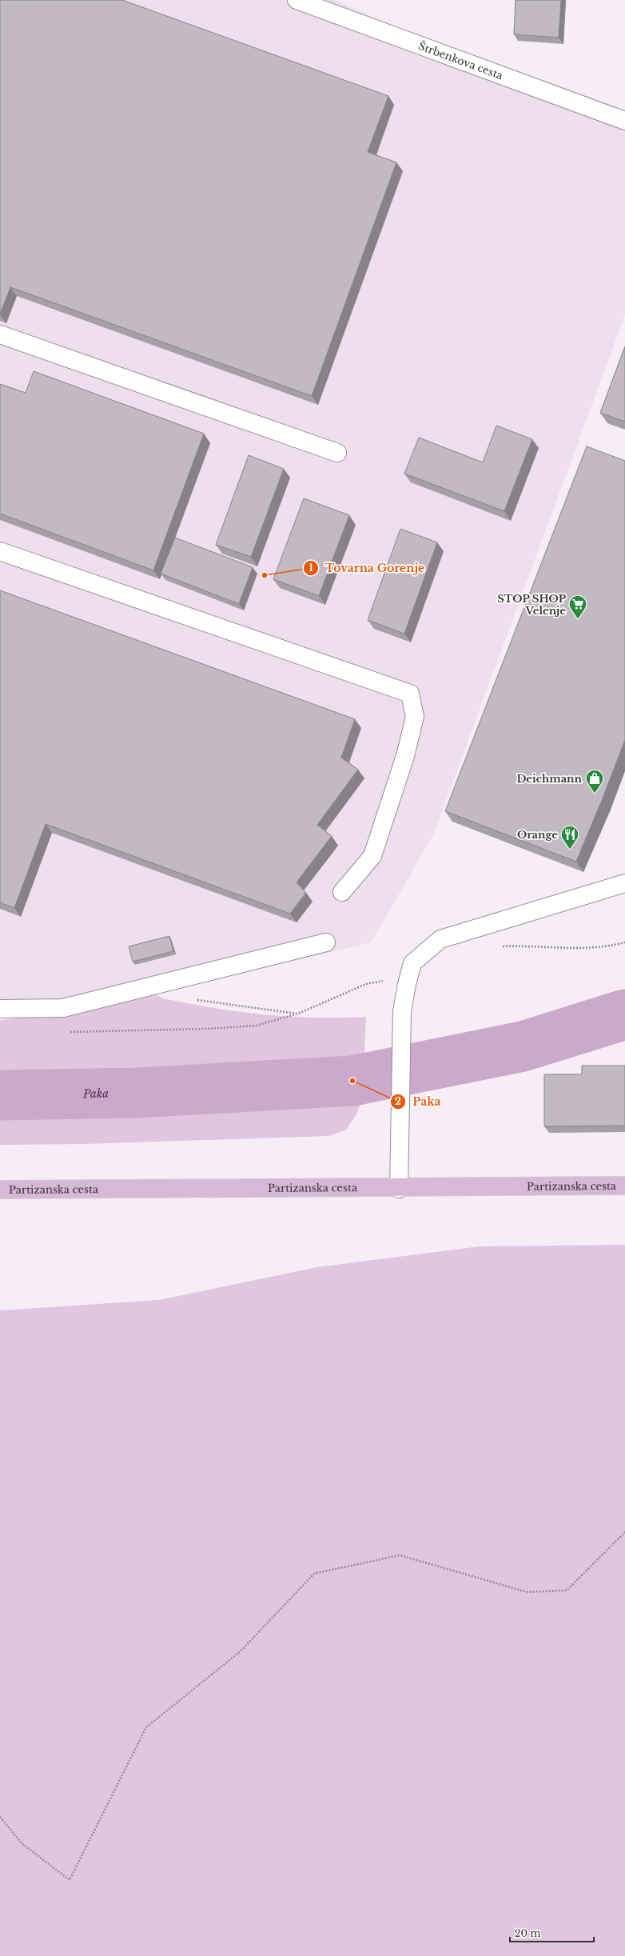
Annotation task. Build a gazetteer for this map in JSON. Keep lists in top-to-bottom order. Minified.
{"streets":{"main road":["Partizanska cesta"],"street":["Štrbenkova cesta"]},"water":["Paka"],"places":{"other":["Tovarna Gorenje","Paka"],"supermarket":["STOP SHOP Velenje"],"shop":["Deichmann"],"restaurant":["Orange"]},"scale_bar":"20 m"}
